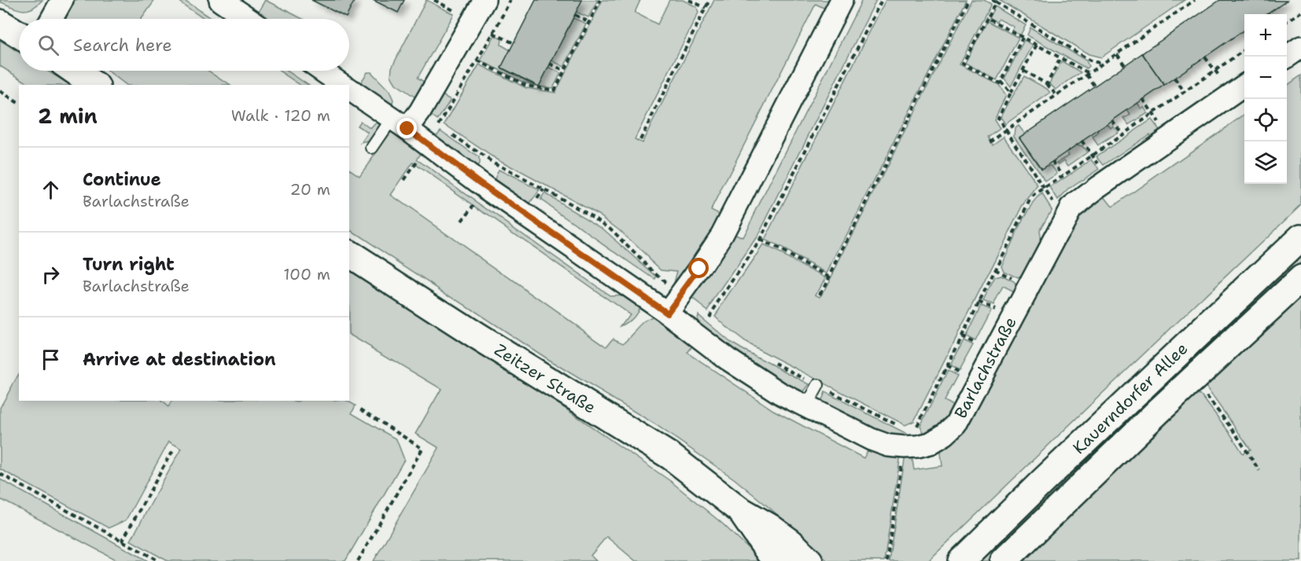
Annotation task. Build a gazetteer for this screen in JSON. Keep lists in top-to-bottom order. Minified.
{"streets":{"main road":["Zeitzer Straße","Kauerndorfer Allee"],"street":["Barlachstraße"]},"page":{"map_buttons":["+","−"],"search":"Search here","heading":["2 min","Walk · 120 m"],"list":[["Continue","Barlachstraße","20 m"],["Turn right","Barlachstraße","100 m"],"Arrive at destination"]}}
